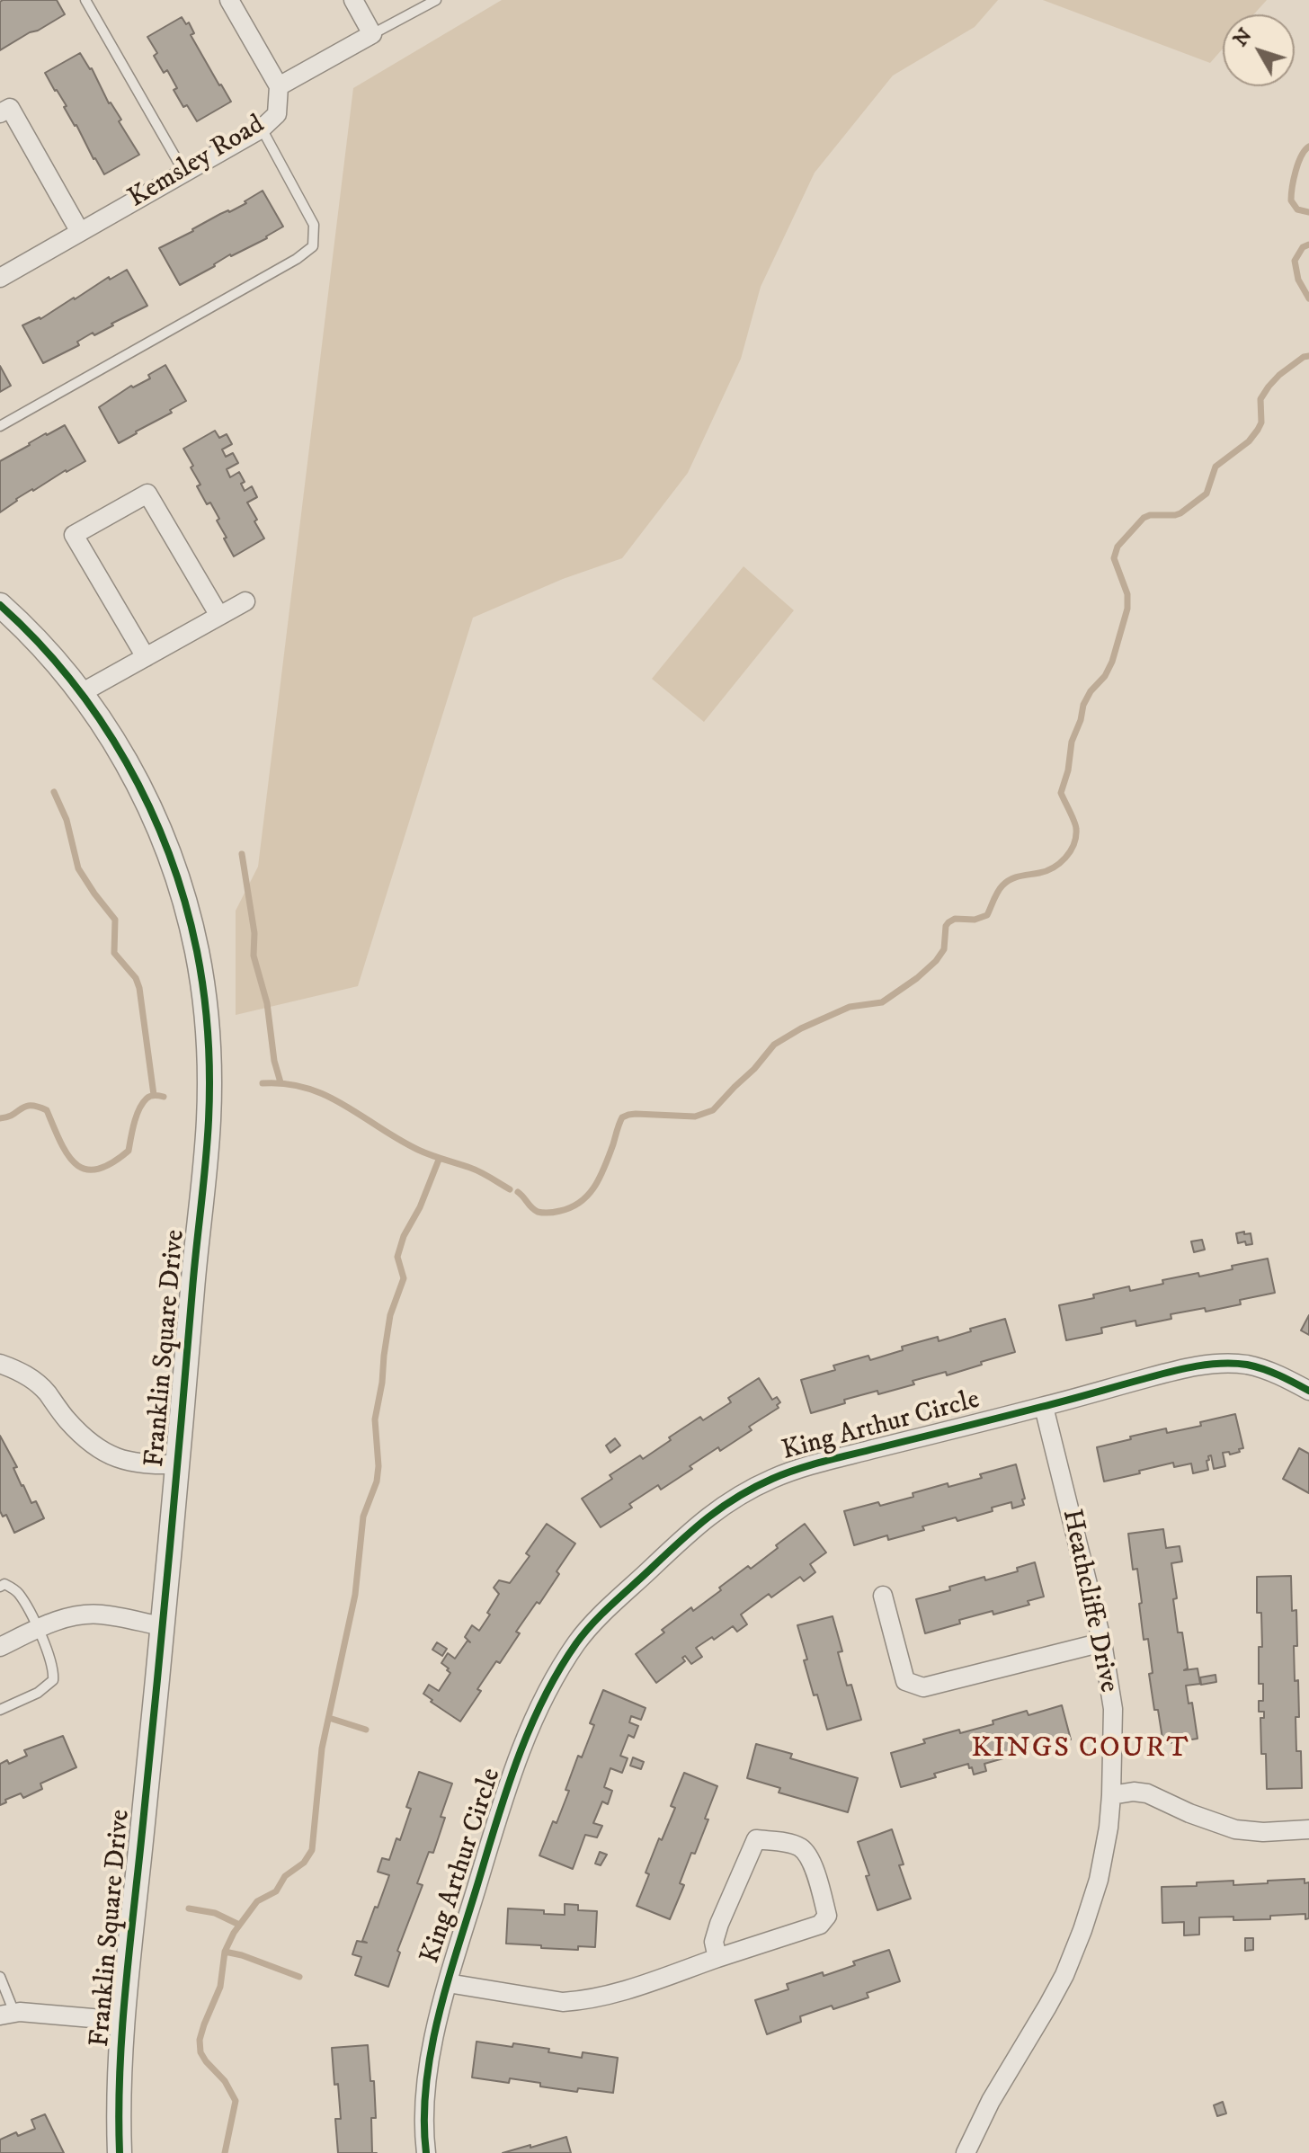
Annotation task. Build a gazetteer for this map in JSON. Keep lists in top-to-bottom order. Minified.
{"streets":{"street":["Kemsley Road","Franklin Square Drive","King Arthur Circle","Heathcliffe Drive"]},"crossings":[["King Arthur Circle","Heathcliffe Drive"]],"districts":["KINGS COURT"],"north":"top left"}
